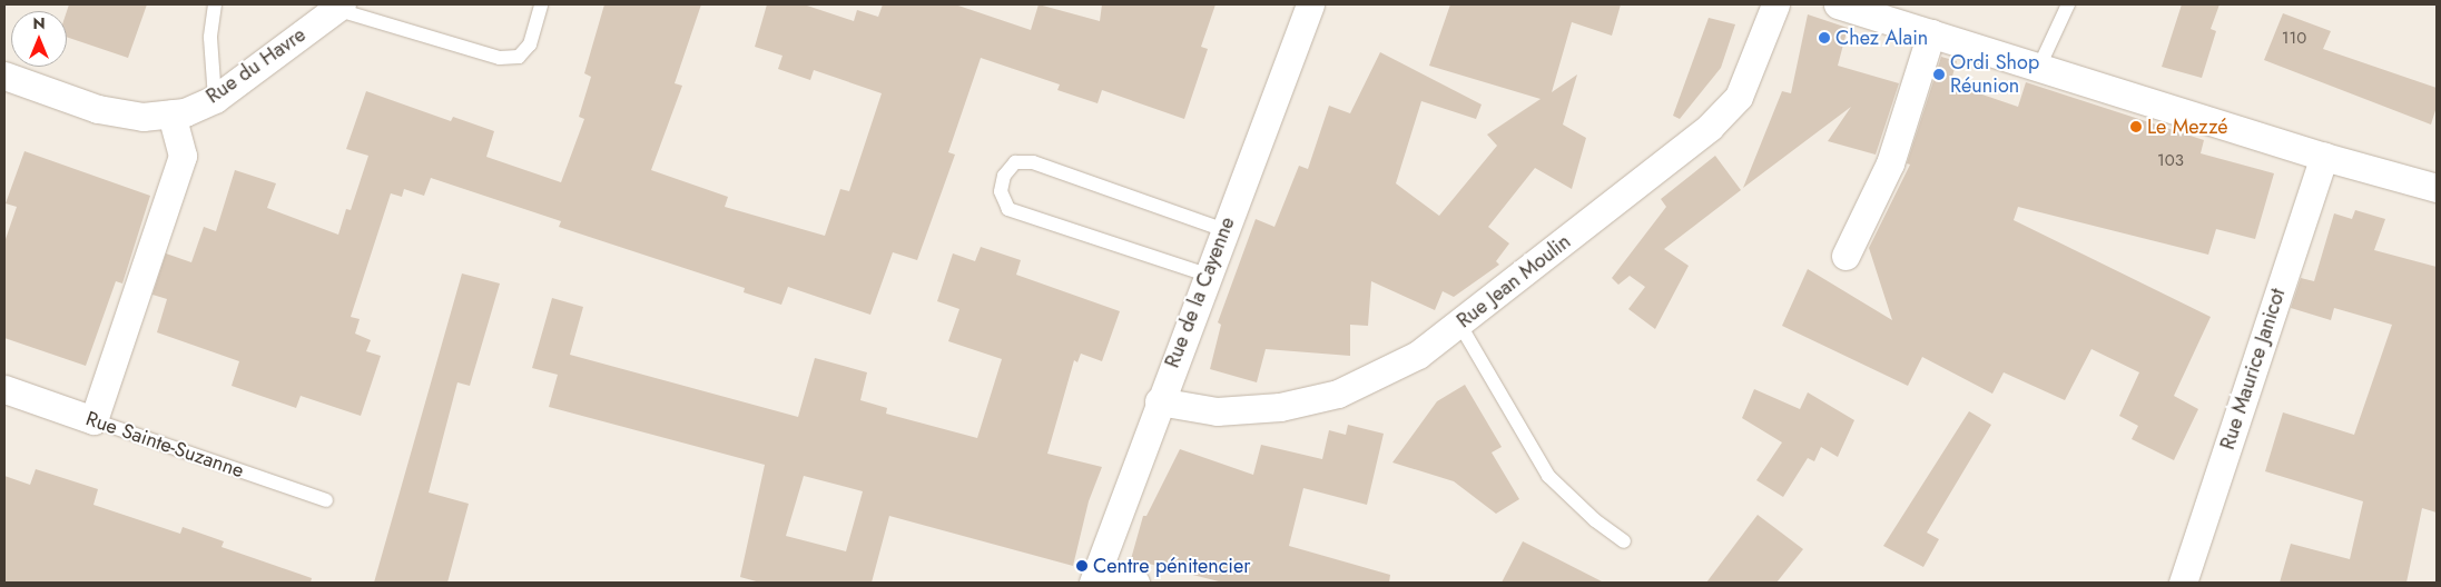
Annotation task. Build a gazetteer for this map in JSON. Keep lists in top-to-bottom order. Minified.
{"streets":{"street":["Rue du Havre","Rue Jean Moulin","Rue de la Cayenne","Rue Maurice Janicot","Rue Sainte-Suzanne"]},"crossings":[["Rue Jean Moulin","Rue de la Cayenne"]],"places":["Chez Alain","Ordi Shop Réunion","Le Mezzé","Centre pénitencier"],"house_numbers":["110","103"],"north":"top"}
